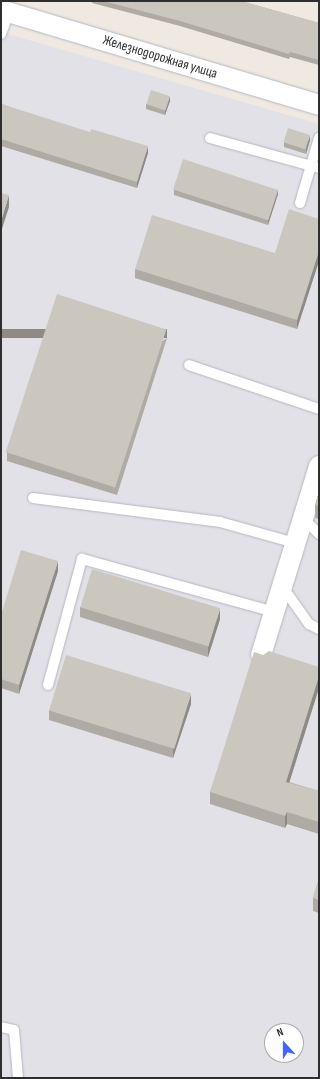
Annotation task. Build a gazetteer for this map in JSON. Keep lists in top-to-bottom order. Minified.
{"streets":{"street":["Железнодорожная улица"]},"north":"top"}
